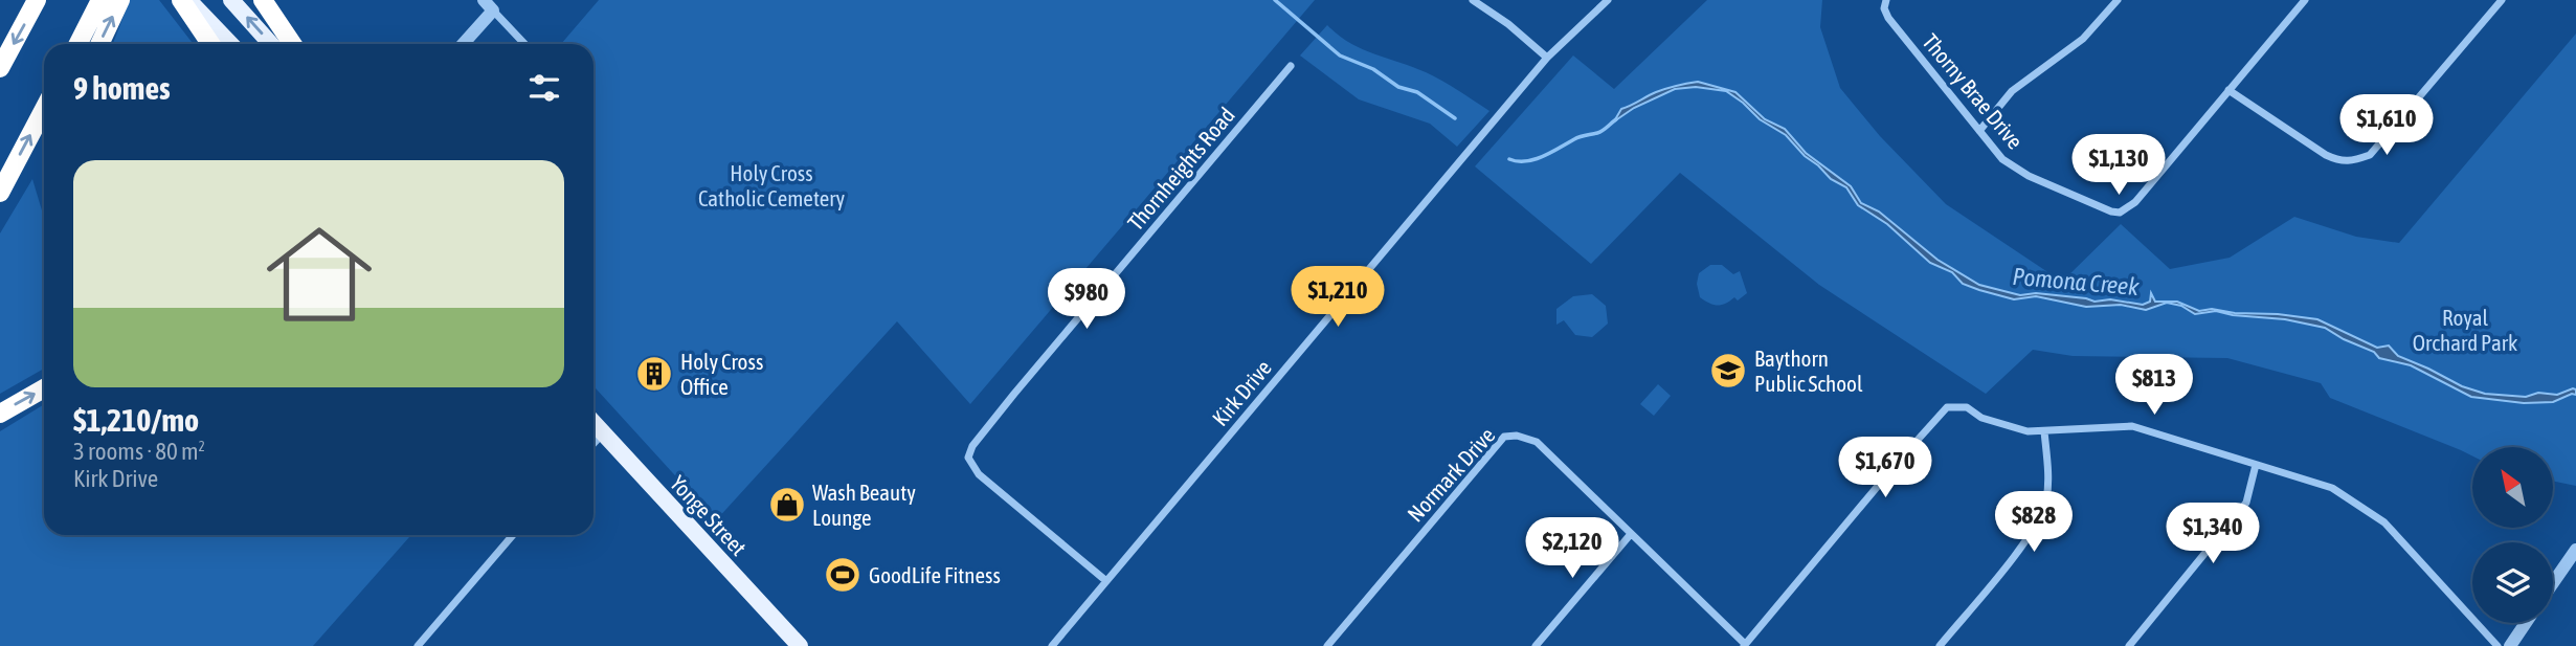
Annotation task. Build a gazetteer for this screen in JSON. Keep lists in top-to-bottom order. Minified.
{"streets":{"main road":["Yonge Street"],"street":["Thorny Brae Drive","Thornheights Road","Kirk Drive","Normark Drive"]},"crossings":[["Thornheights Road","Kirk Drive"]],"water":["Pomona Creek"],"parks":["Holy Cross Catholic Cemetery","Royal Orchard Park"],"places":{"school or university":["Baythorn Public School"],"building":["Holy Cross Office"],"shop":["Wash Beauty Lounge"],"sports":["GoodLife Fitness"]},"north":"top left","page":{"heading":"9 homes","price":["$1,610","$1,130","$1,210","$980","$813","$1,670","$828","$1,340","$2,120"],"list":[{"name":"$1,210/mo","note":"3 rooms · 80 m² · Kirk Drive"}]}}
